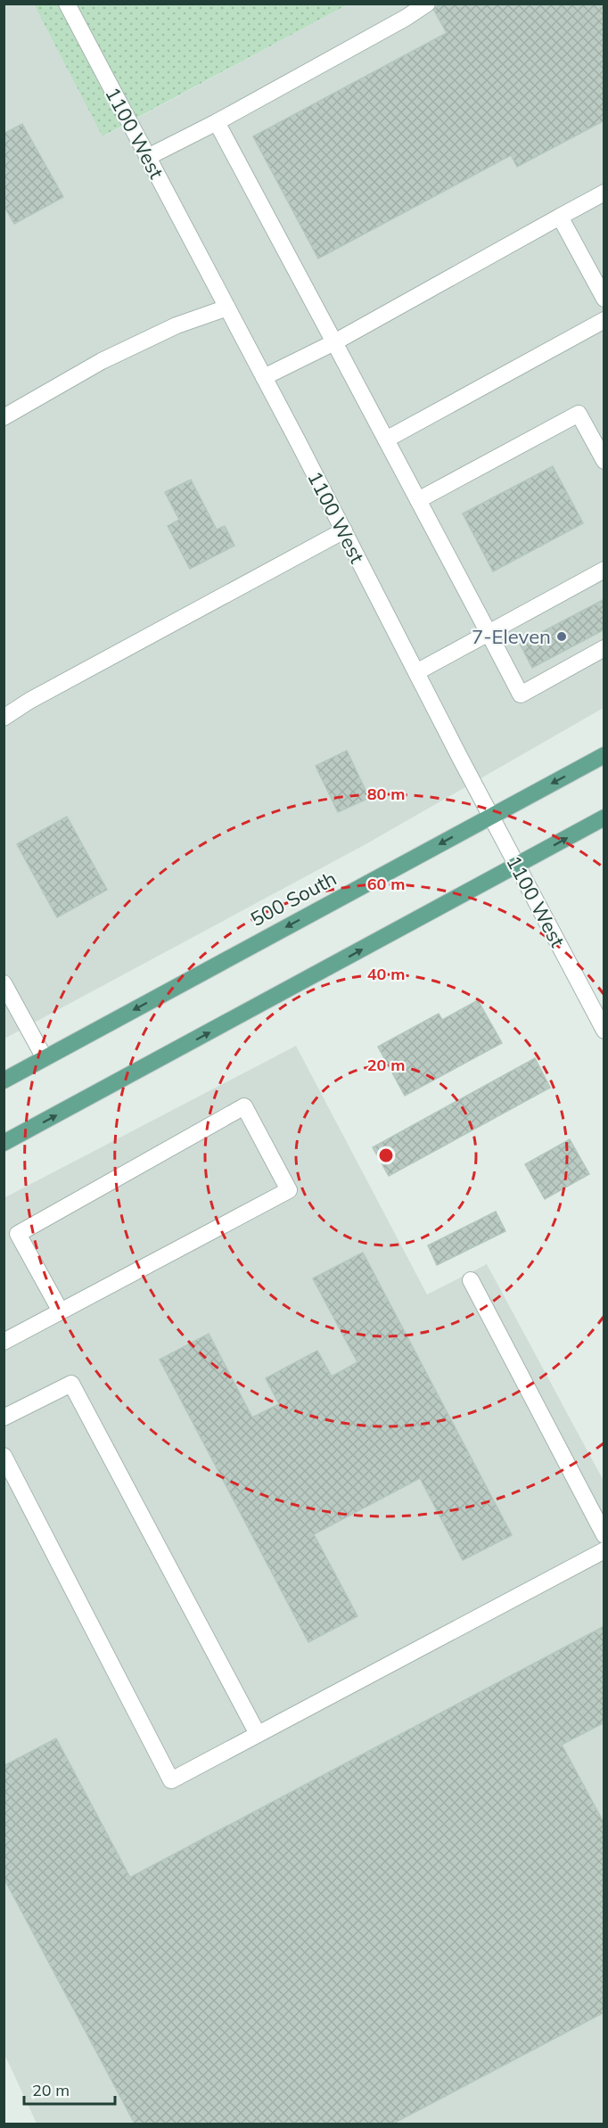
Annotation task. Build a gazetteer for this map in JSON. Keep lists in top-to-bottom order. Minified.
{"streets":{"main road":["500 South"],"street":["1100 West"]},"crossings":[["1100 West","500 South"]],"places":["7-Eleven"],"scale_bar":"20 m","rings":["80 m","60 m","40 m","20 m"]}
